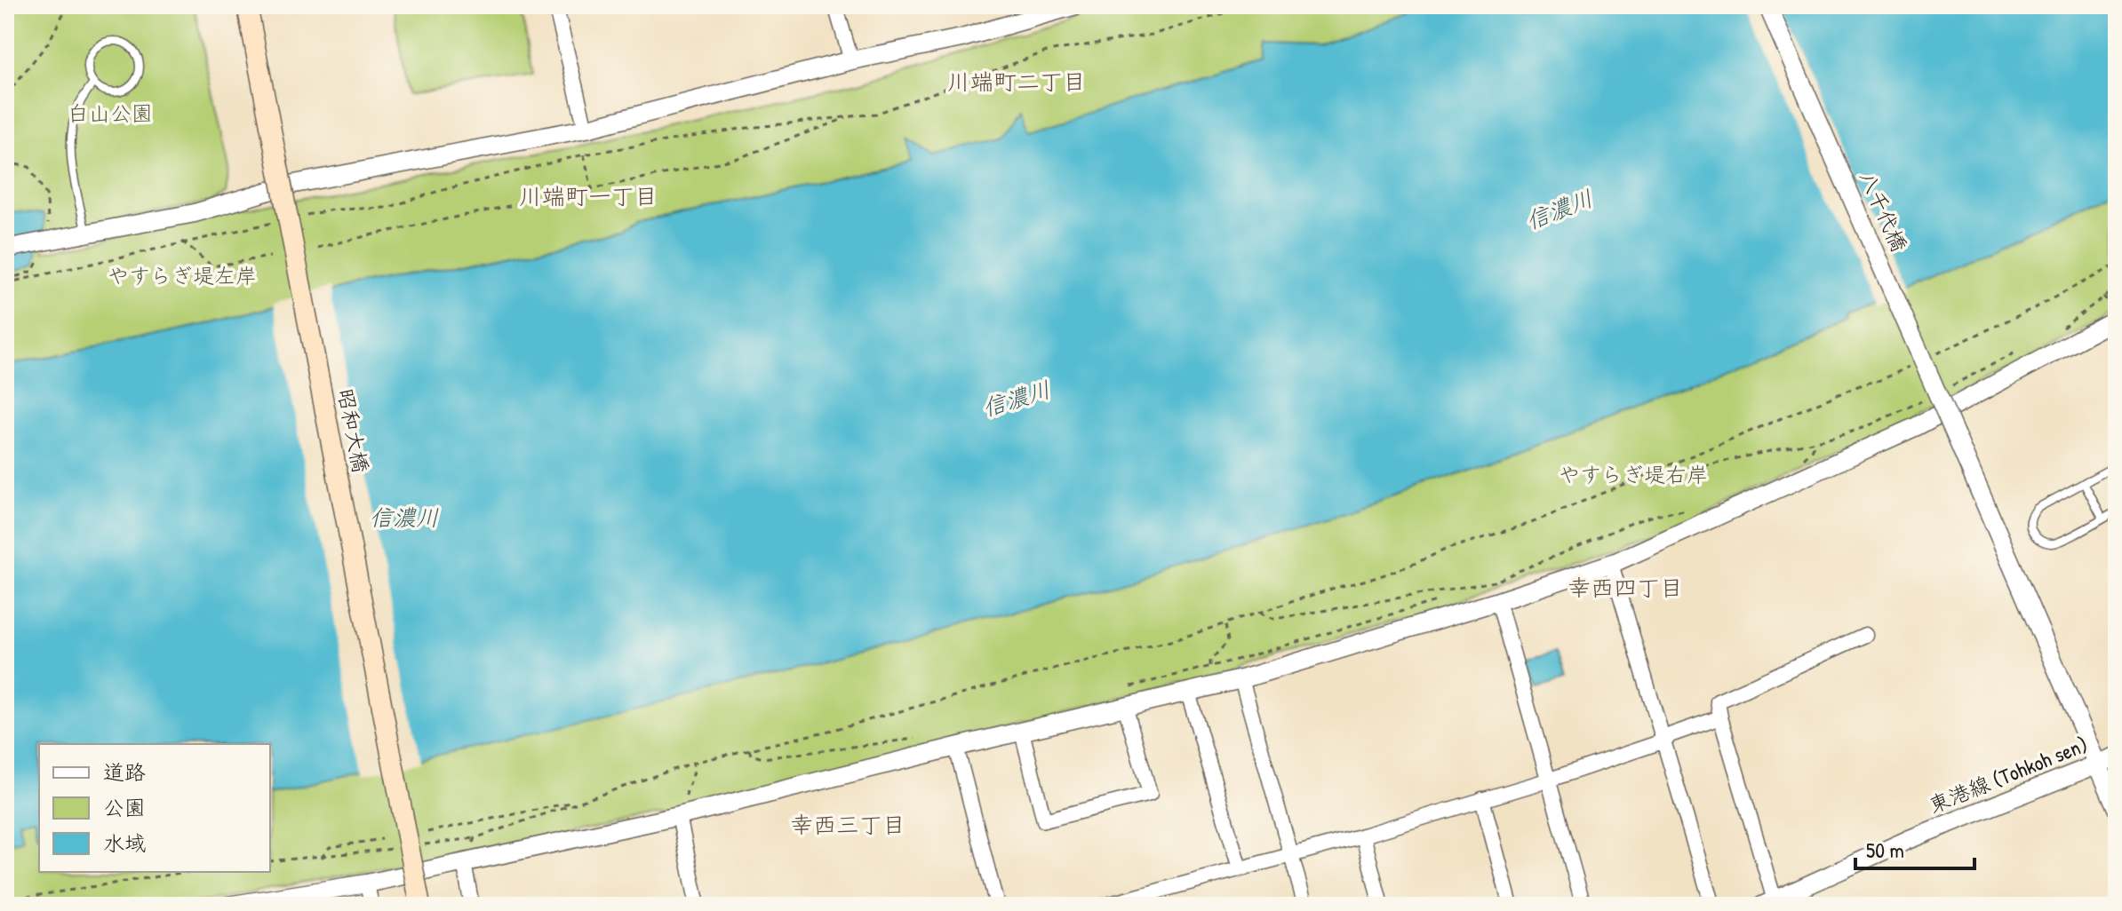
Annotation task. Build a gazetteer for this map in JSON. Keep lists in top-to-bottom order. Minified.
{"streets":{"main road":["昭和大橋"],"street":["八千代橋","東港線 (Tohkoh sen)"]},"crossings":[["八千代橋","東港線 (Tohkoh sen)"]],"districts":["川端町二丁目","川端町一丁目","幸西四丁目","幸西三丁目"],"water":["信濃川"],"parks":["白山公園","やすらぎ堤左岸","やすらぎ堤右岸"],"legend":["道路","公園","水域"],"scale_bar":"50 m"}
